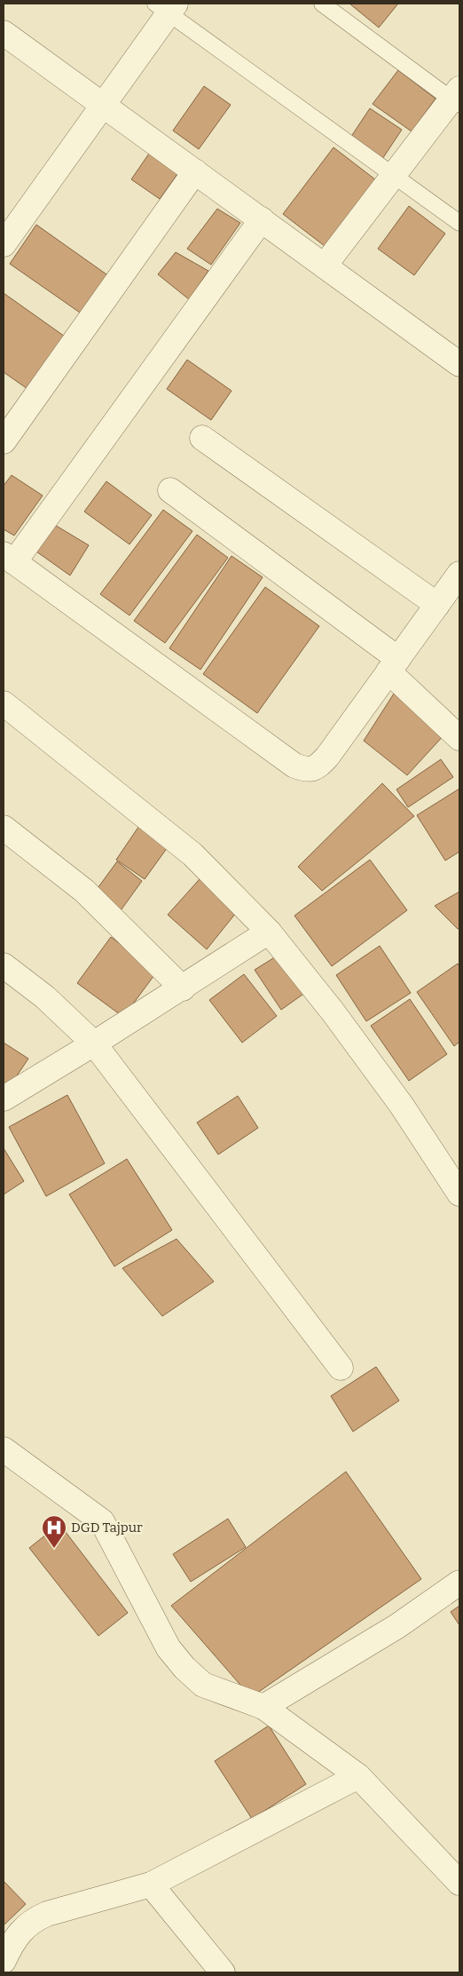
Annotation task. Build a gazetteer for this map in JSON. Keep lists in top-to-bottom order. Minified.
{"places":{"hospital":["DGD Tajpur"]}}
